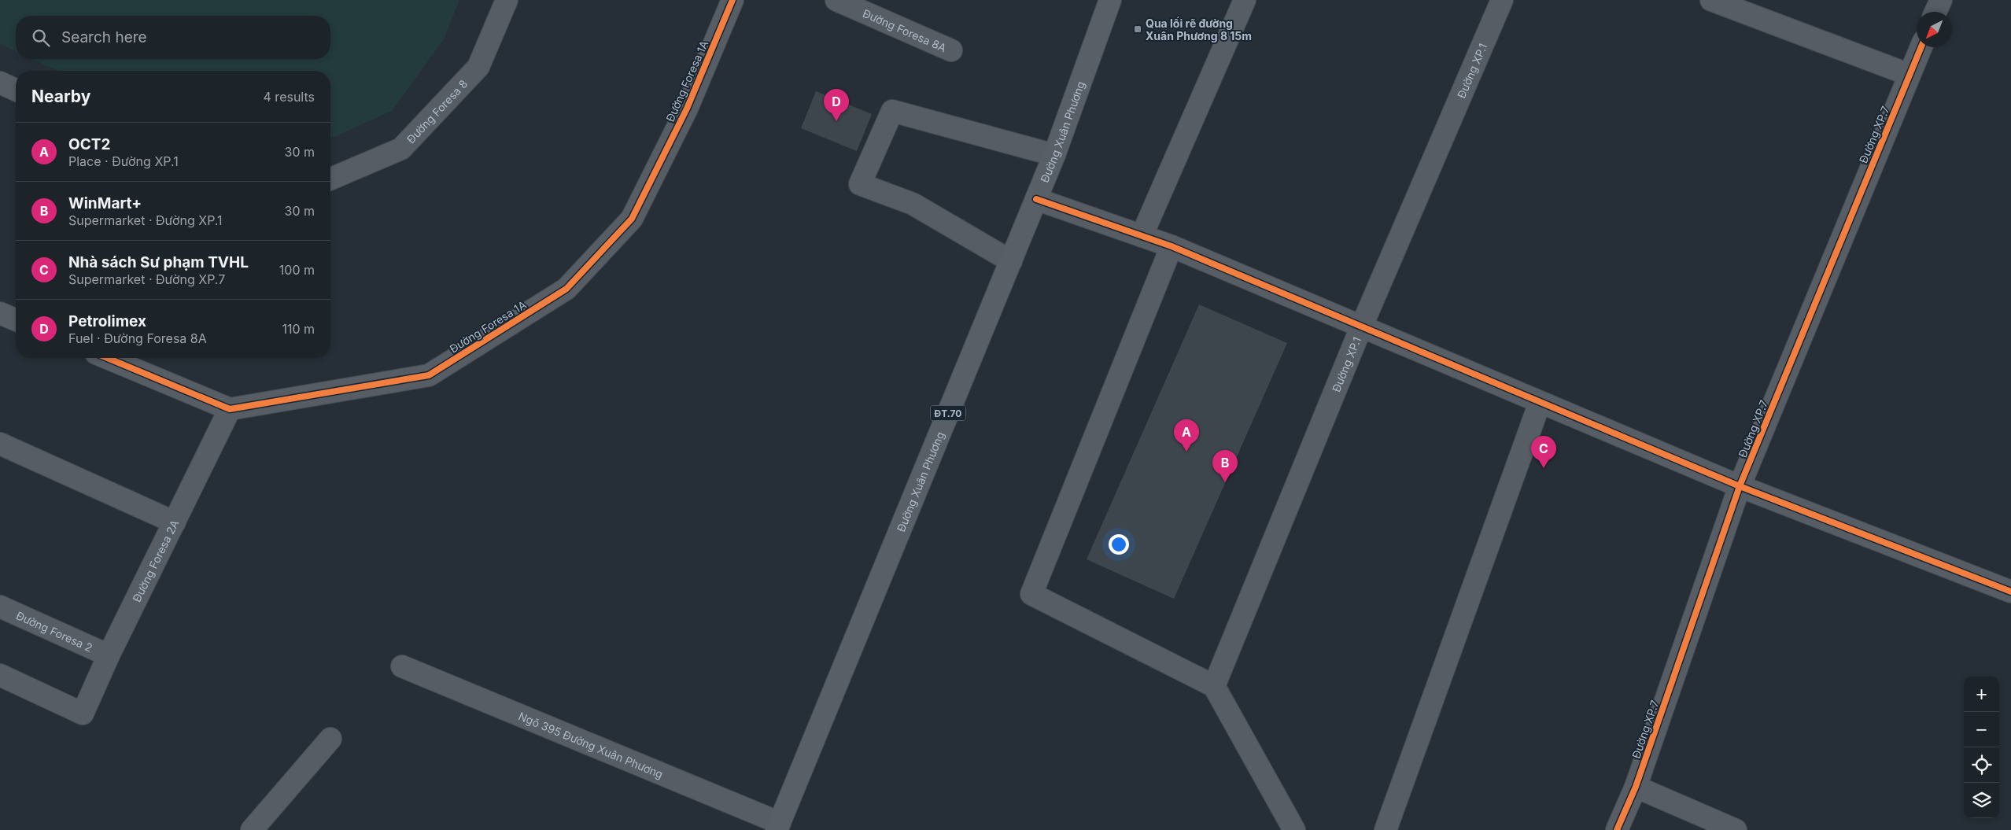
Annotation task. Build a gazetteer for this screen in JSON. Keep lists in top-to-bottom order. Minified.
{"streets":{"main road":["Đường Xuân Phương","ĐT.70"],"street":["Đường Foresa 8A","Đường XP.1","Đường Foresa 1A","Đường Foresa 8","Đường XP.7","Đường Foresa 2A","Đường Foresa 2","Ngõ 395 Đường Xuân Phương"]},"crossings":[["Đường Foresa 1A","Đường Foresa 2A"],["Đường Xuân Phương","Ngõ 395 Đường Xuân Phương"],["Đường Foresa 2A","Đường Foresa 2"]],"places":{"transit":["Qua lối rẽ đường Xuân Phương 8 15m"]},"north":"bottom left","page":{"search":"Search here","heading":["Nearby","4 results"],"pins":["D","A","C","B"],"list":[{"mark":"A","name":"OCT2","note":"Place · Đường XP.1","value":"30 m"},{"mark":"B","name":"WinMart+","note":"Supermarket · Đường XP.1","value":"30 m"},{"mark":"C","name":"Nhà sách Sư phạm TVHL","note":"Supermarket · Đường XP.7","value":"100 m"},{"mark":"D","name":"Petrolimex","note":"Fuel · Đường Foresa 8A","value":"110 m"}],"map_buttons":["+","−"]}}
